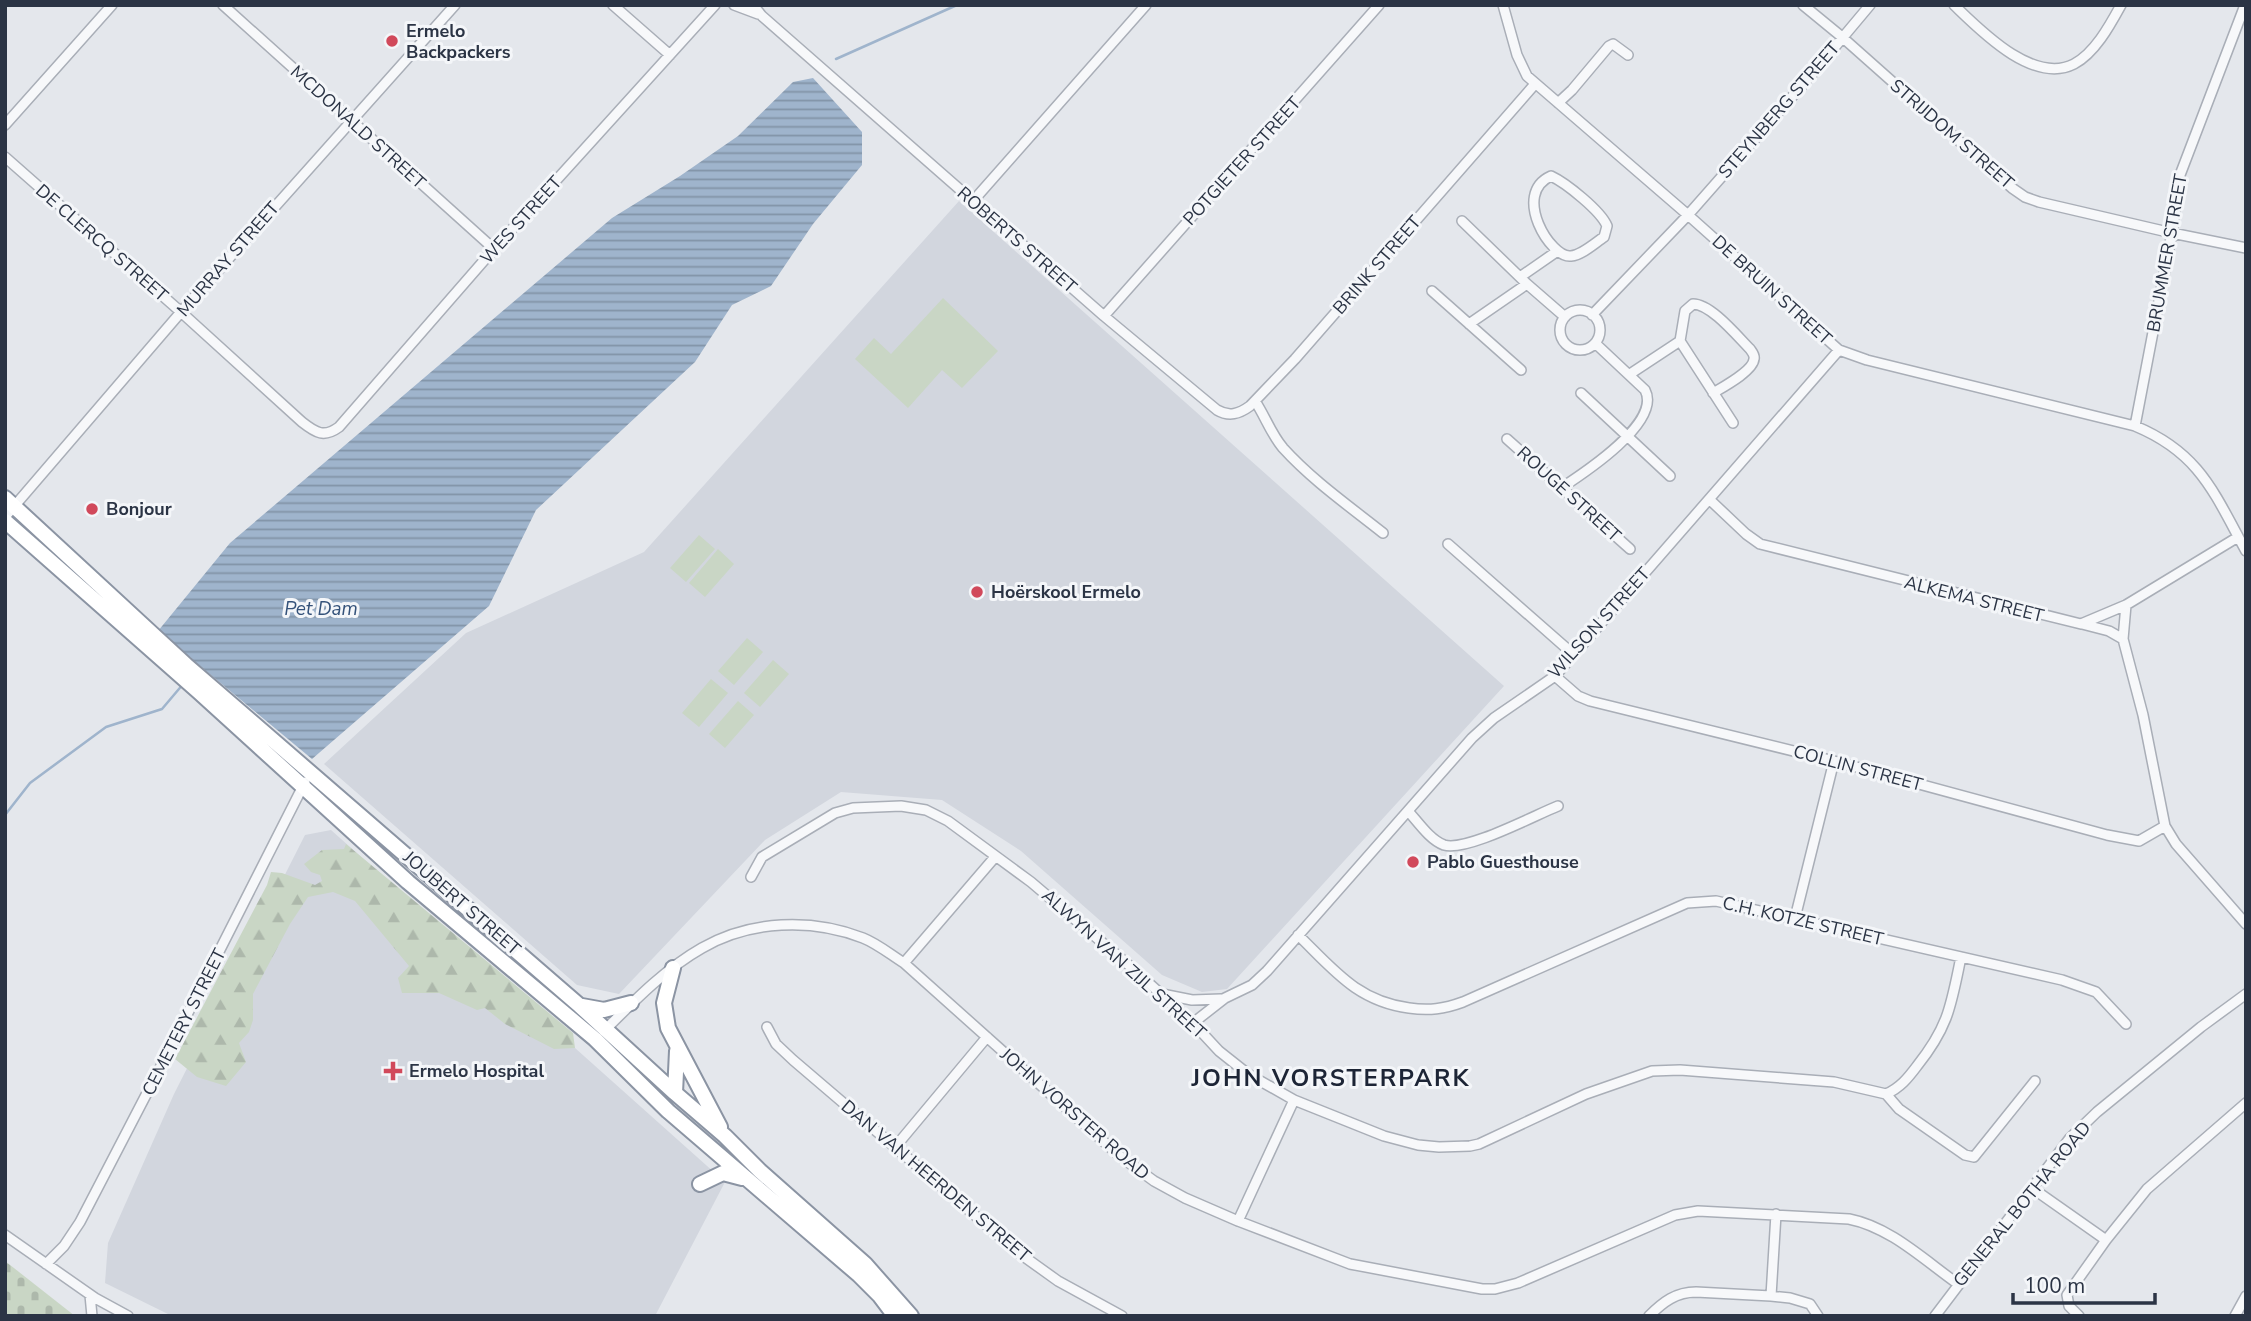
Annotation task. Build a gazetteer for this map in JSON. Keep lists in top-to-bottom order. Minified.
{"streets":{"highway":["JOUBERT STREET"],"street":["STEYNBERG STREET","MCDONALD STREET","STRIJDOM STREET","POTGIETER STREET","WES STREET","ROBERTS STREET","DE CLERCQ STREET","BRUMMER STREET","MURRAY STREET","BRINK STREET","DE BRUIN STREET","ROUGE STREET","ALKEMA STREET","WILSON STREET","COLLIN STREET","C.H. KOTZE STREET","ALWYN VAN ZIJL STREET","CEMETERY STREET","JOHN VORSTER ROAD","DAN VAN HEERDEN STREET","GENERAL BOTHA ROAD"]},"crossings":[["STEYNBERG STREET","STRIJDOM STREET"],["STEYNBERG STREET","DE BRUIN STREET"],["MCDONALD STREET","WES STREET"],["MCDONALD STREET","MURRAY STREET"],["STRIJDOM STREET","BRUMMER STREET"],["POTGIETER STREET","ROBERTS STREET"],["WES STREET","DE CLERCQ STREET"],["ROBERTS STREET","BRINK STREET"],["DE CLERCQ STREET","MURRAY STREET"],["BRUMMER STREET","DE BRUIN STREET"],["MURRAY STREET","JOUBERT STREET"],["BRINK STREET","DE BRUIN STREET"],["DE BRUIN STREET","WILSON STREET"],["ALKEMA STREET","WILSON STREET"],["WILSON STREET","COLLIN STREET"],["WILSON STREET","C.H. KOTZE STREET"],["WILSON STREET","ALWYN VAN ZIJL STREET"],["JOUBERT STREET","CEMETERY STREET"],["JOUBERT STREET","JOHN VORSTER ROAD"],["JOHN VORSTER ROAD","GENERAL BOTHA ROAD"]],"districts":["JOHN VORSTERPARK"],"water":["Pet Dam"],"places":{"other":["Ermelo Backpackers","Bonjour","Hoërskool Ermelo","Pablo Guesthouse"],"health":["Ermelo Hospital"]},"scale_bar":"100 m"}
